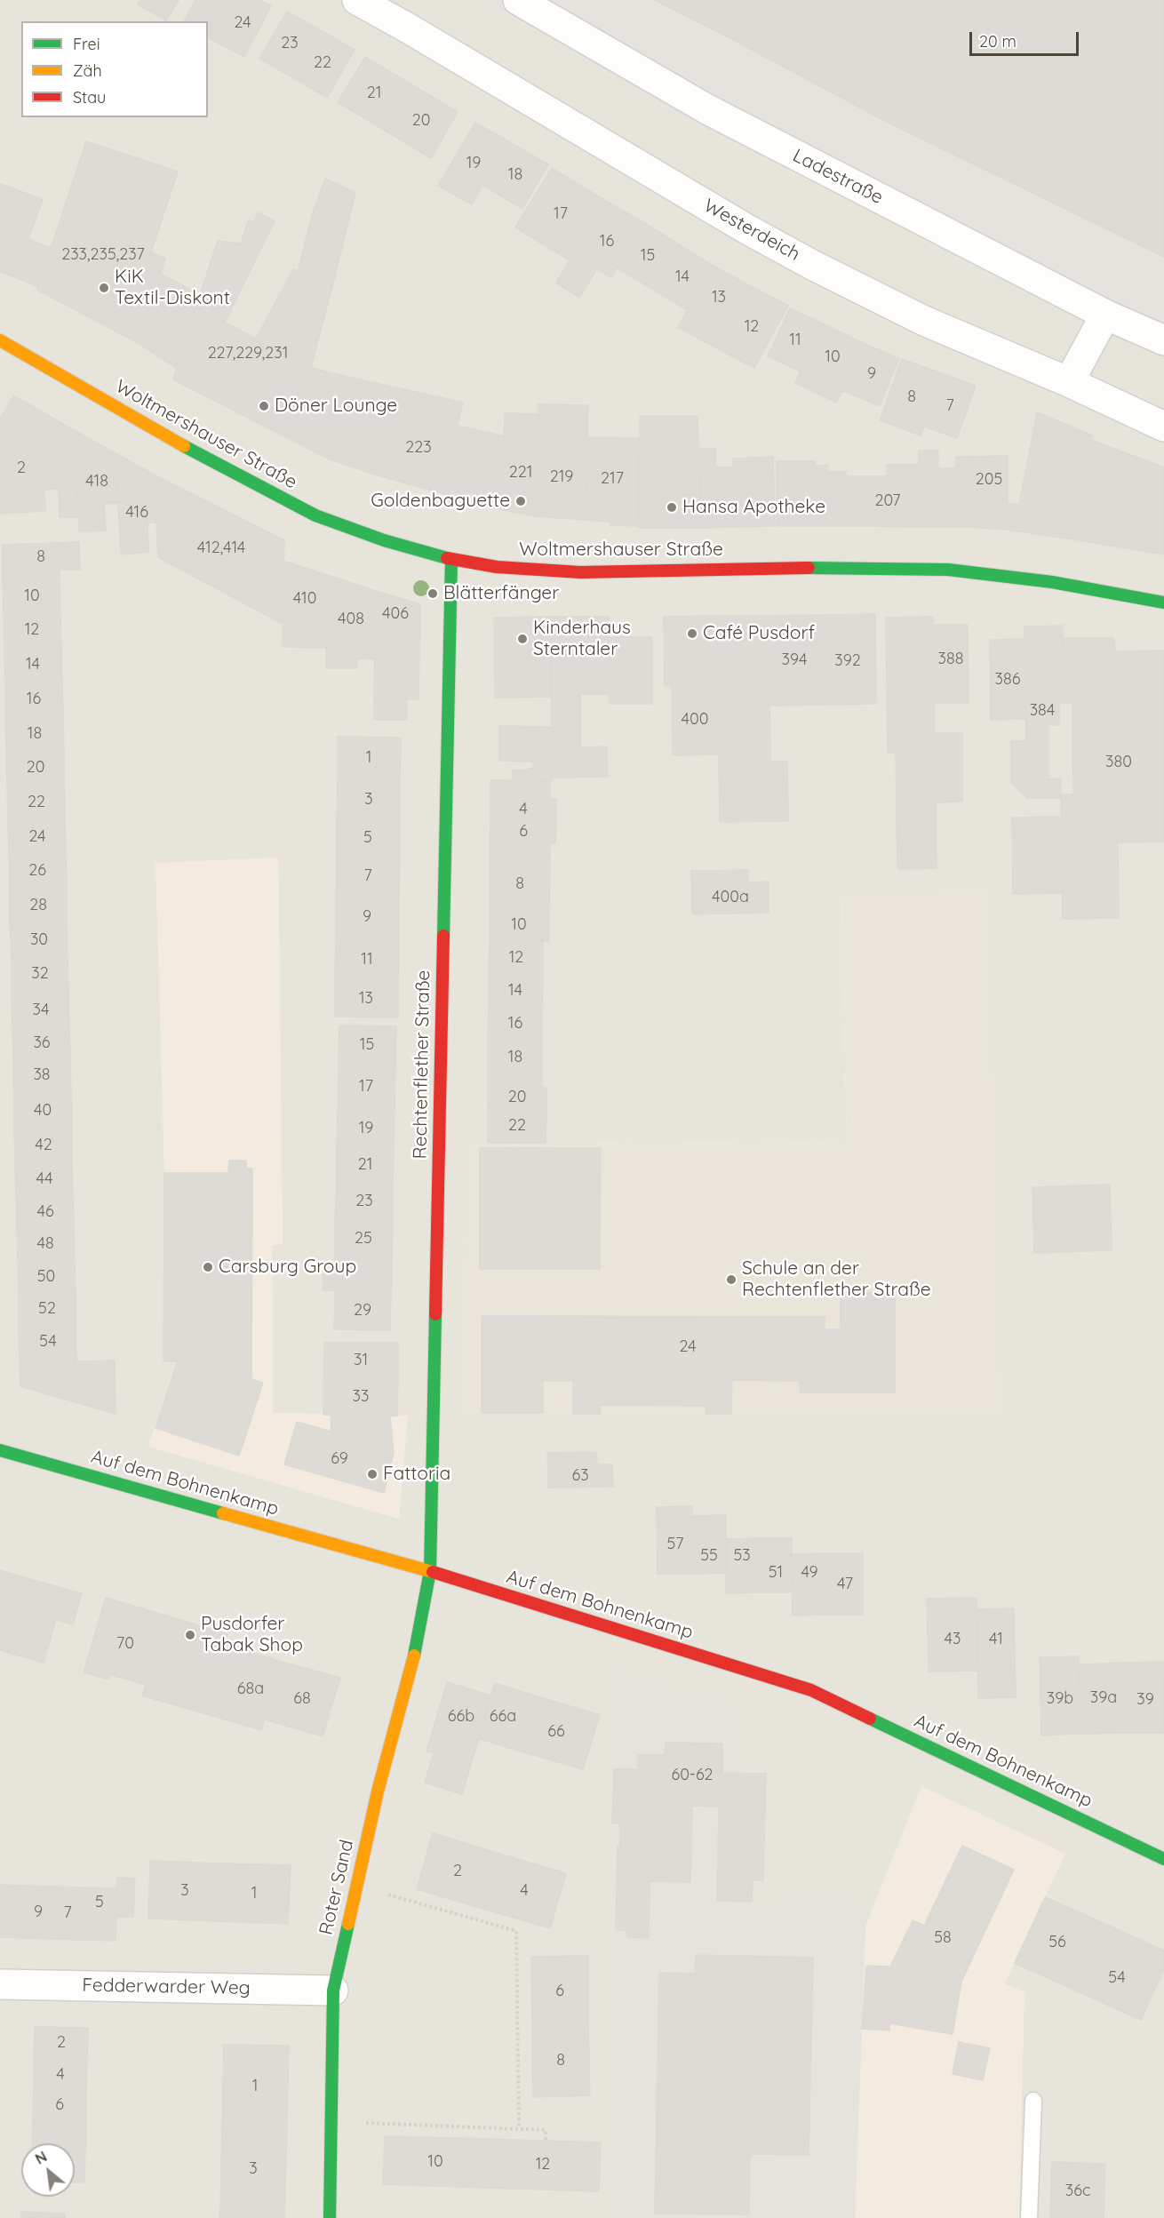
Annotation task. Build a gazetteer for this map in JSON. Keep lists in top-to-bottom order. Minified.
{"streets":{"street":["Ladestraße","Westerdeich","Woltmershauser Straße","Rechtenflether Straße","Auf dem Bohnenkamp","Roter Sand","Fedderwarder Weg"]},"crossings":[["Woltmershauser Straße","Rechtenflether Straße"],["Rechtenflether Straße","Auf dem Bohnenkamp"],["Rechtenflether Straße","Roter Sand"],["Auf dem Bohnenkamp","Roter Sand"],["Roter Sand","Fedderwarder Weg"]],"places":["KiK Textil-Diskont","Döner Lounge","Goldenbaguette","Hansa Apotheke","Blätterfänger","Café Pusdorf","Kinderhaus Sterntaler","Carsburg Group","Schule an der Rechtenflether Straße","Fattoria","Pusdorfer Tabak Shop"],"house_numbers":["24","23","22","21","20","19","18","17","16","233,235,237","15","14","13","12","11","227,229,231","10","9","8","7","223","2","221","219","217","205","418","207","416","412,414","8","10","410","406","408","12","388","394","392","14","386","16","384","400","18","1","380","20","3","22","4","6","24","5","26","7","8","400a","28","9","10","30","12","11","32","14","13","34","16","36","15","18","38","17","20","40","22","19","42","21","44","23","46","25","48","50","52","29","54","24","31","33","69","63","57","55","53","51","49","47","43","41","70","68a","39a","68","39b","39","66b","66a","66","60-62","2","3","4","1","5","9","7","58","56","54","6","2","8","4","1","6","10","12","3","36c"],"legend":["Frei","Zäh","Stau"],"scale_bar":"20 m","north":"top left"}
